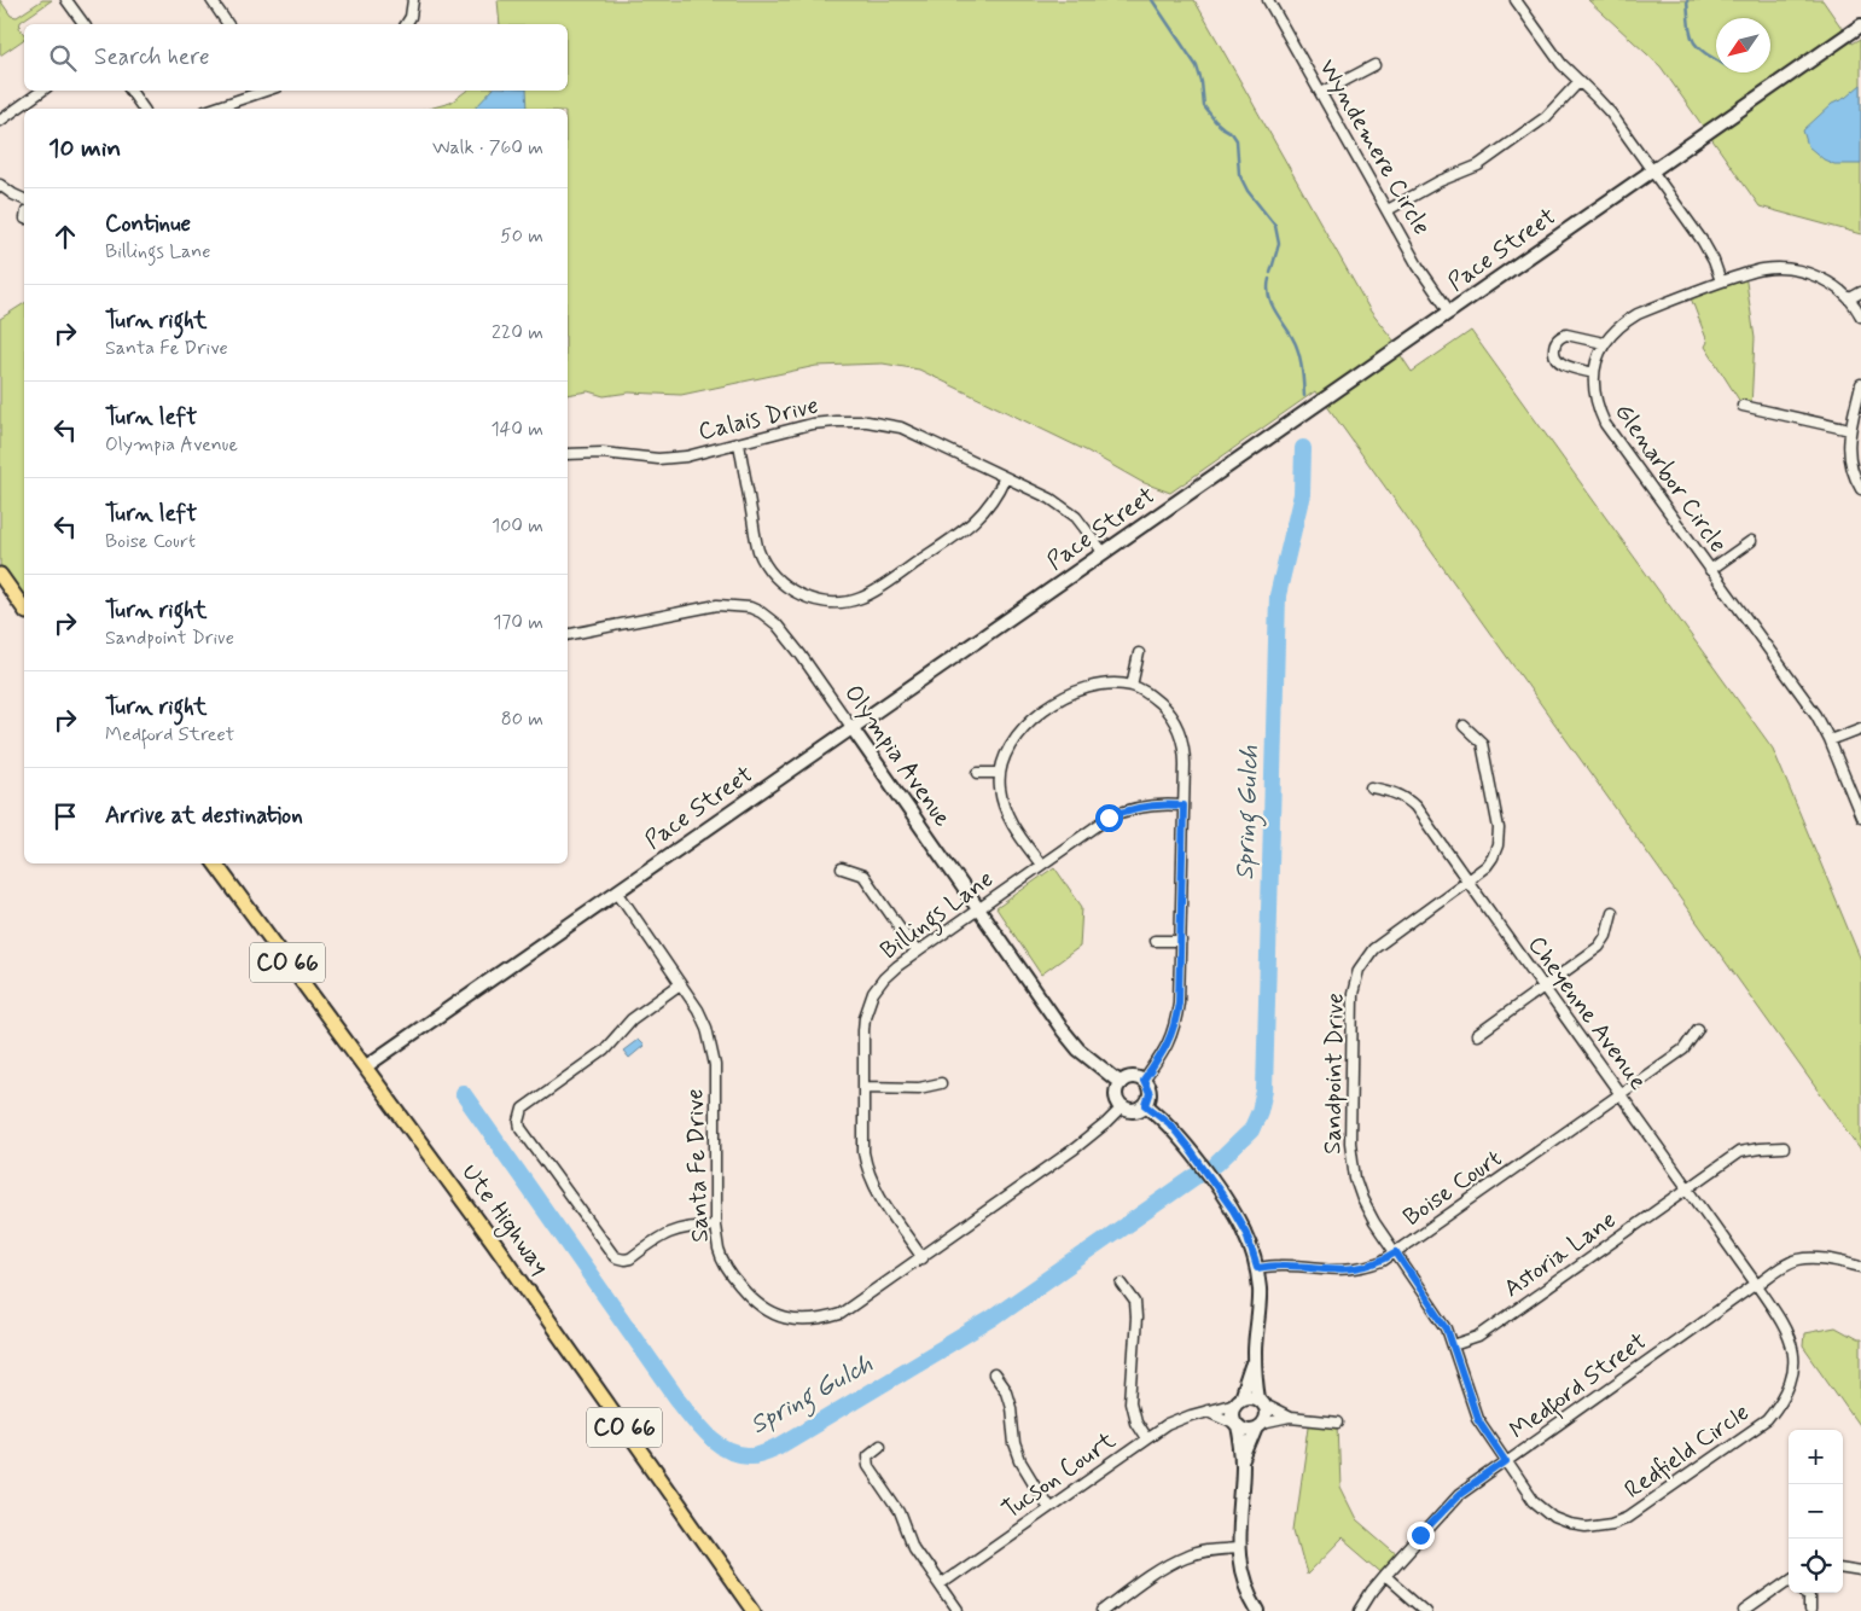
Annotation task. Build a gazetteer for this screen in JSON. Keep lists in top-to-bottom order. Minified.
{"streets":{"main road":["Pace Street","Olympia Avenue","CO 66","Ute Highway"],"street":["Wyndemere Circle","Calais Drive","Glenarbor Circle","Billings Lane","Cheyenne Avenue","Sandpoint Drive","Santa Fe Drive","Boise Court","Astoria Lane","Medford Street","Redfield Circle","Tucson Court"]},"crossings":[["Wyndemere Circle","Pace Street"],["Pace Street","Calais Drive"],["Pace Street","Olympia Avenue"],["Pace Street","Santa Fe Drive"],["Pace Street","Ute Highway"],["Olympia Avenue","Billings Lane"],["Olympia Avenue","Santa Fe Drive"],["Billings Lane","Santa Fe Drive"],["Cheyenne Avenue","Sandpoint Drive"],["Cheyenne Avenue","Boise Court"],["Cheyenne Avenue","Astoria Lane"],["Cheyenne Avenue","Medford Street"],["Cheyenne Avenue","Redfield Circle"],["Sandpoint Drive","Boise Court"],["Sandpoint Drive","Astoria Lane"],["Sandpoint Drive","Medford Street"],["Sandpoint Drive","Redfield Circle"],["Medford Street","Redfield Circle"]],"water":["Spring Gulch"],"north":"bottom left","page":{"search":"Search here","heading":["10 min","Walk · 760 m"],"list":[["Continue","Billings Lane","50 m"],["Turn right","Santa Fe Drive","220 m"],["Turn left","Olympia Avenue","140 m"],["Turn left","Boise Court","100 m"],["Turn right","Sandpoint Drive","170 m"],["Turn right","Medford Street","80 m"],"Arrive at destination"],"map_buttons":["+","−"]}}
